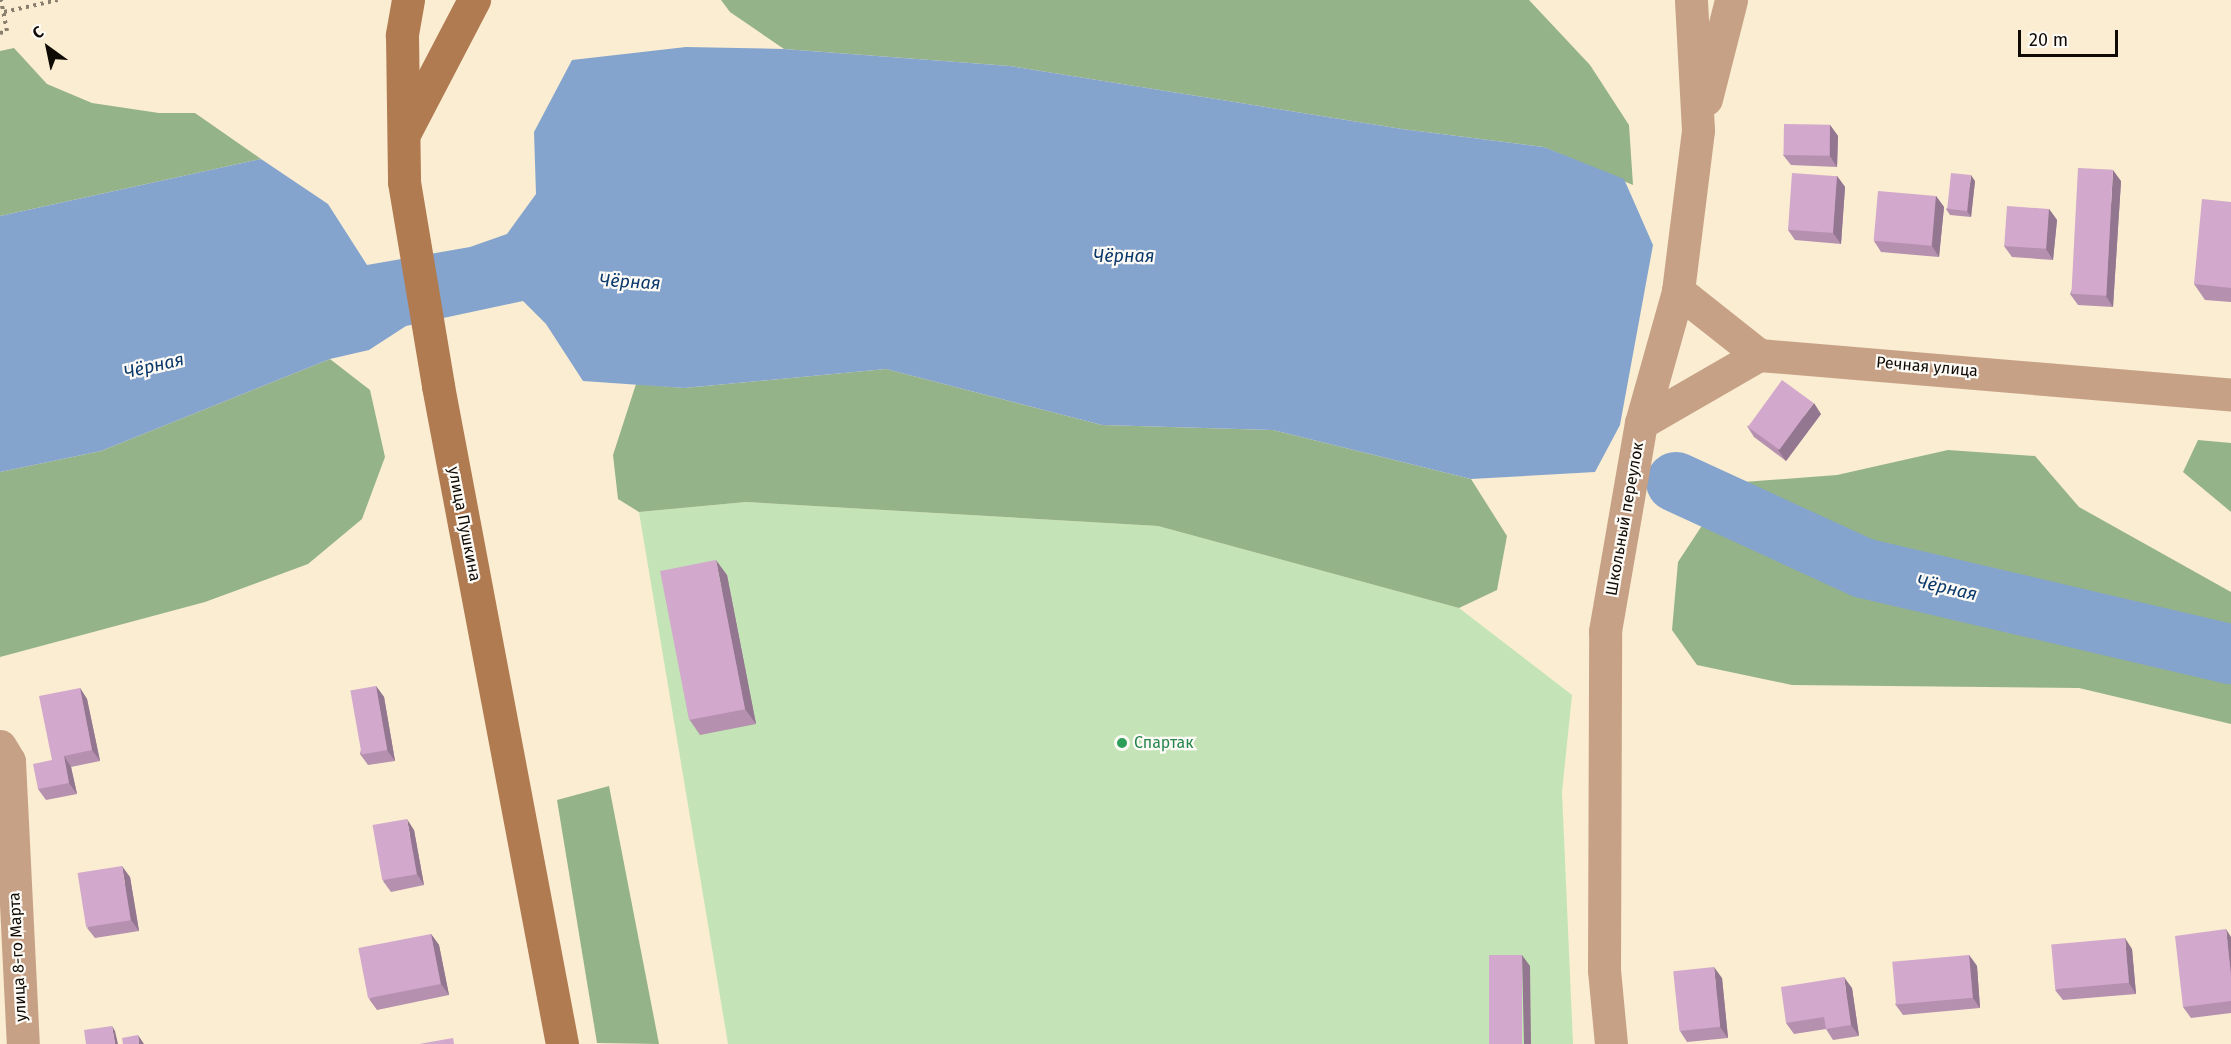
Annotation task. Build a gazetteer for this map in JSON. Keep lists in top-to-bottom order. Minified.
{"streets":{"main road":["улица Пушкина"],"street":["Речная улица","Школьный переулок","улица 8-го Марта"]},"water":["Чёрная"],"places":["Спартак"],"scale_bar":"20 m","north":"top left"}
